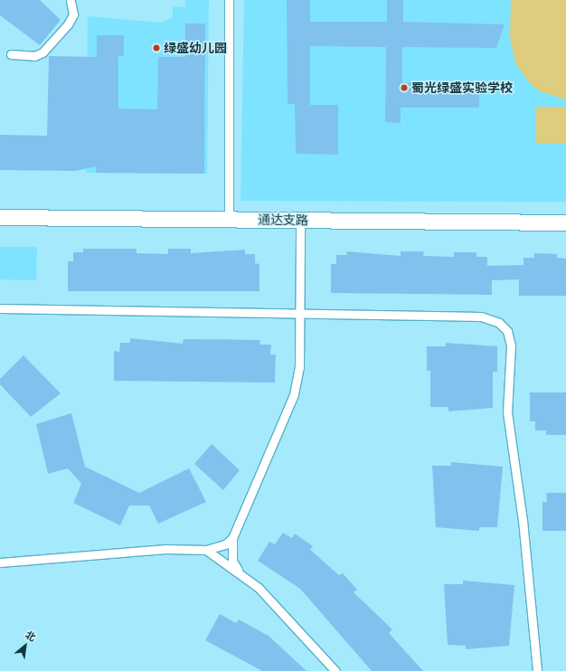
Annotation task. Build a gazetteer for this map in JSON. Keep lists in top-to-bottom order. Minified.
{"streets":{"street":["通达支路"]},"places":["绿盛幼儿园","蜀光绿盛实验学校"],"north":"top right"}
